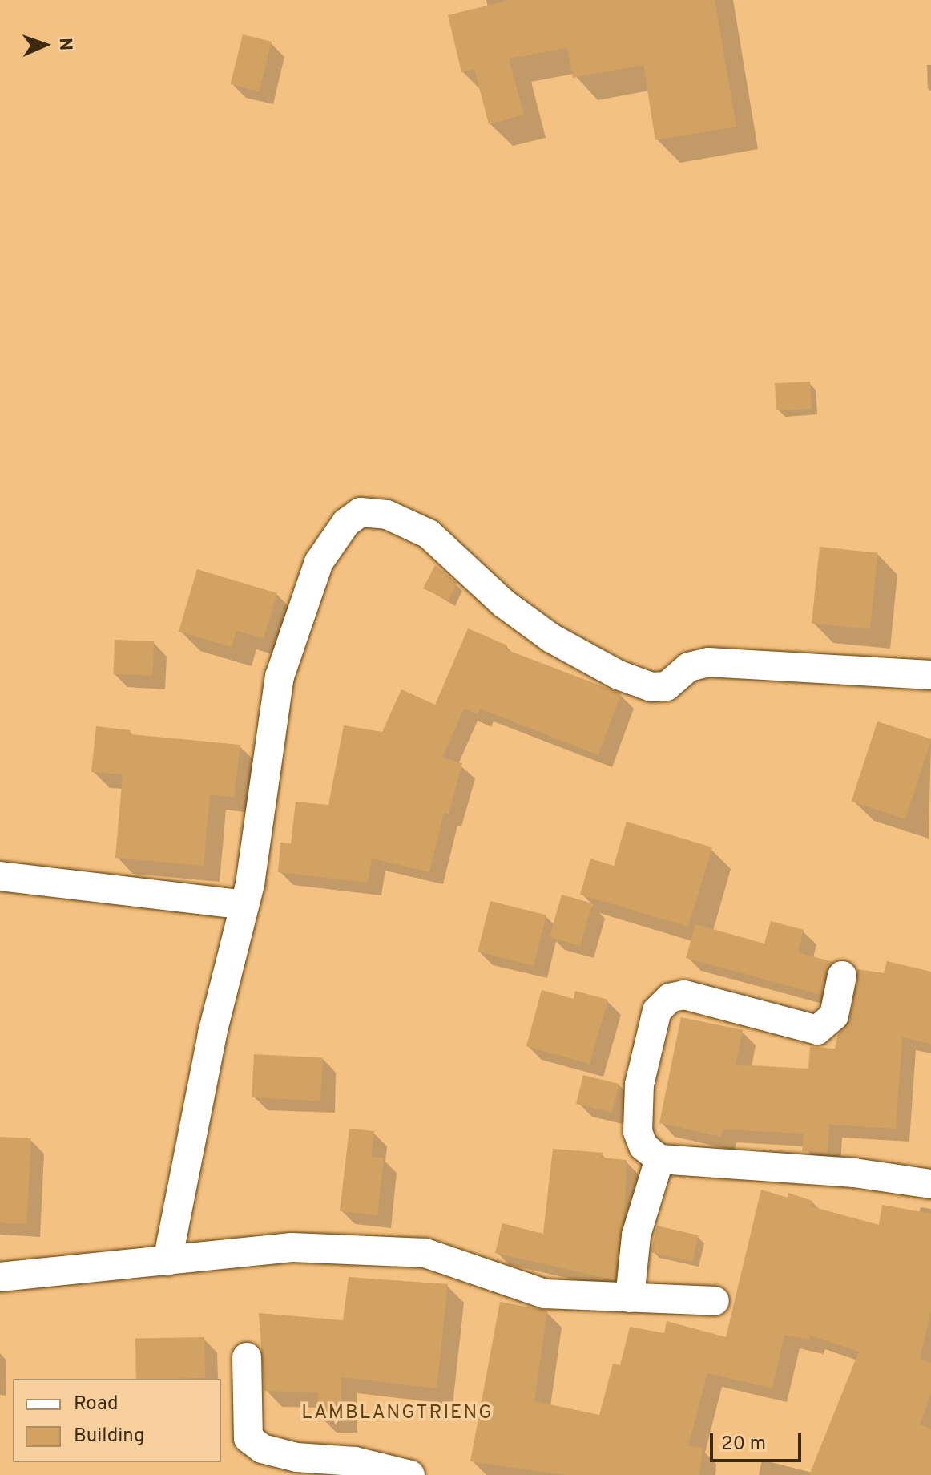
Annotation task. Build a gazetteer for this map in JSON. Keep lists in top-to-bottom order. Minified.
{"districts":["LAMBLANGTRIENG"],"legend":["Road","Building"],"scale_bar":"20 m","north":"right"}
